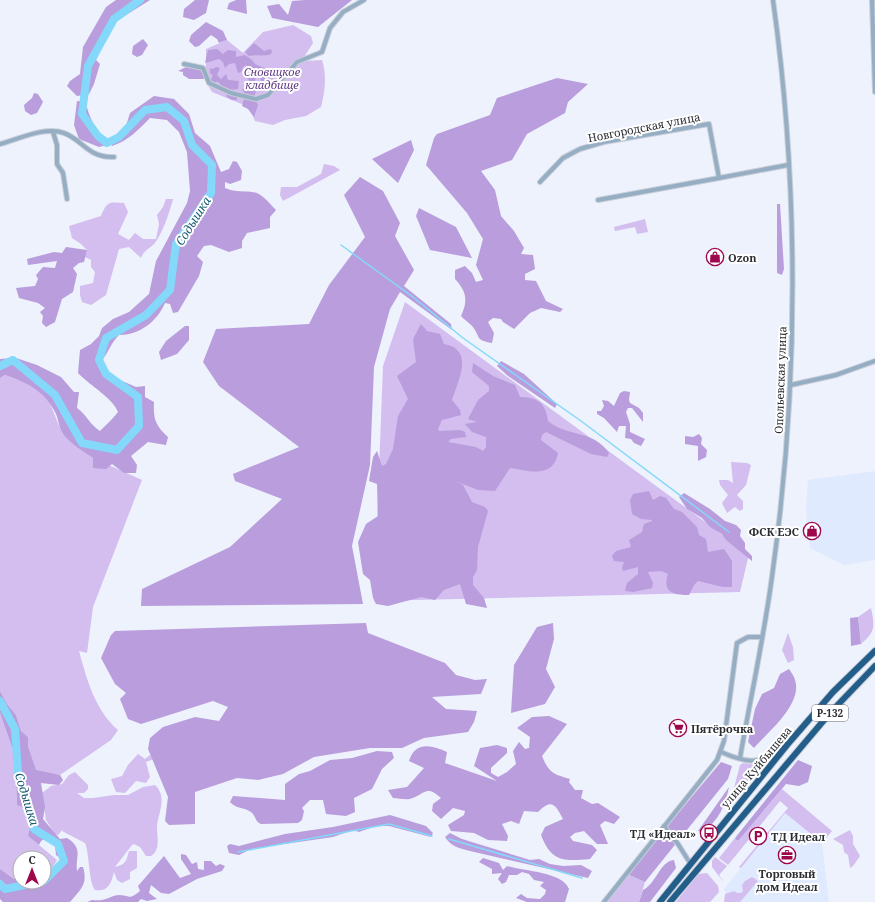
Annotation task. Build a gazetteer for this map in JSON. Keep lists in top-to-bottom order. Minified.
{"streets":{"highway":["Р-132","улица Куйбышева"],"street":["Новгородская улица","Опольевская улица"]},"water":["Содышка"],"parks":["Сновицкое кладбище"],"places":{"shop":["Ozon","ФСК ЕЭС"],"supermarket":["Пятёрочка"],"bus stop":["ТД «Идеал»"],"parking":["ТД Идеал"],"office":["Торговый дом Идеал"]},"north":"top"}
